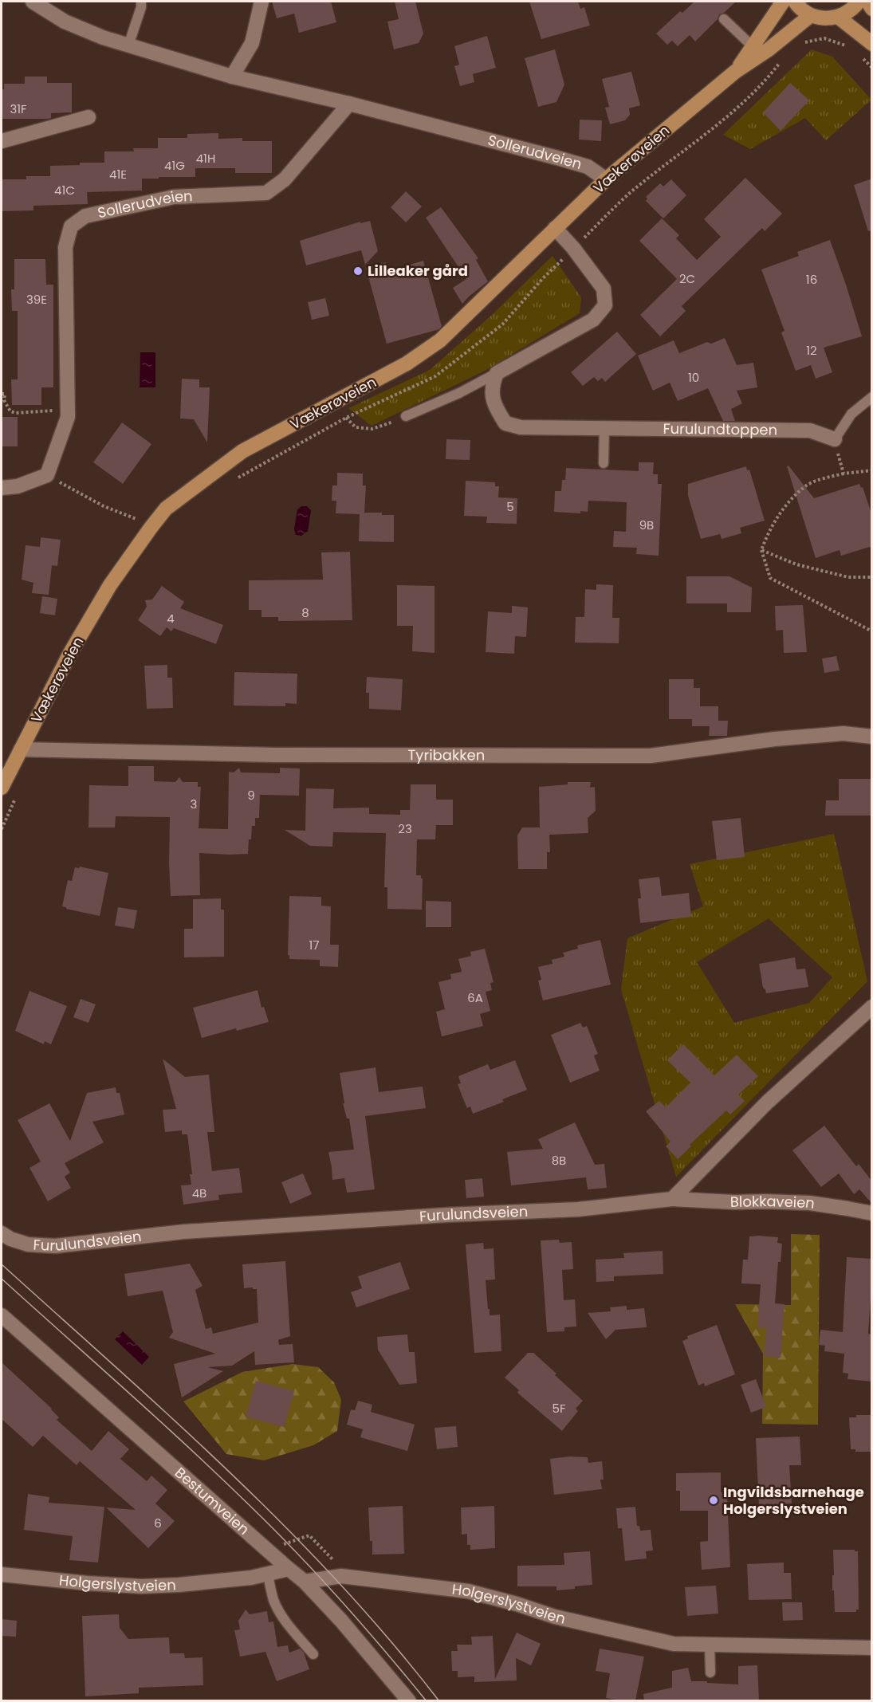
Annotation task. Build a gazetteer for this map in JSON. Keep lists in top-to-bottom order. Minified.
{"streets":{"main road":["Vækerøveien"],"street":["Sollerudveien","Furulundtoppen","Tyribakken","Blokkaveien","Furulundsveien","Bestumveien","Holgerslystveien"]},"crossings":[["Sollerudveien","Vækerøveien"],["Vækerøveien","Tyribakken"],["Blokkaveien","Furulundsveien"],["Bestumveien","Holgerslystveien"]],"places":["Lilleaker gård","Ingvildsbarnehage Holgerslystveien"],"house_numbers":["31F","41H","41G","41E","41C","2C","16","39E","12","10","5","9B","8","4","9","3","23","17","6A","8B","4B","5F","6"]}
